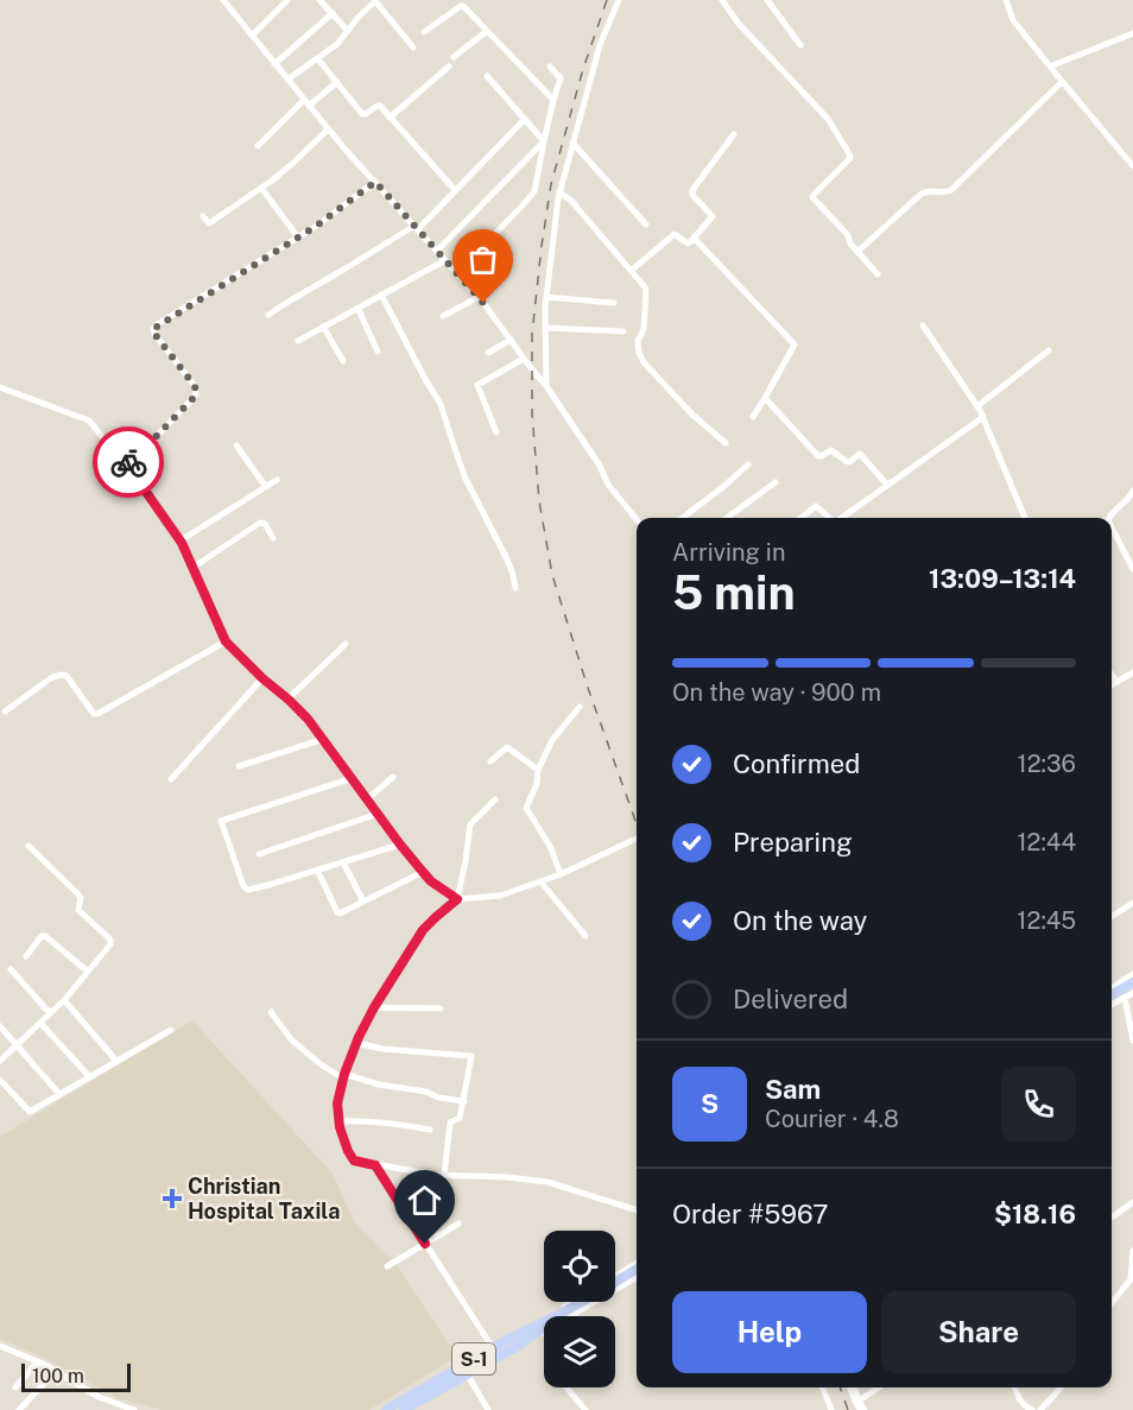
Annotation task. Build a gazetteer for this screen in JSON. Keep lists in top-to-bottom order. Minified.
{"streets":{"main road":["S-1"]},"places":{"health":["Christian Hospital Taxila"]},"scale_bar":"100 m","page":{"heading":["5 min","Arriving in","13:09–13:14"],"panel":["Sam","Courier · 4.8","Order #5967","$18.16"],"bar":"On the way · 900 m","list":[["Confirmed","12:36"],["Preparing","12:44"],["On the way","12:45"],"Delivered"],"round":"S","buttons":["Help","Share"],"scale":"100 m"}}
